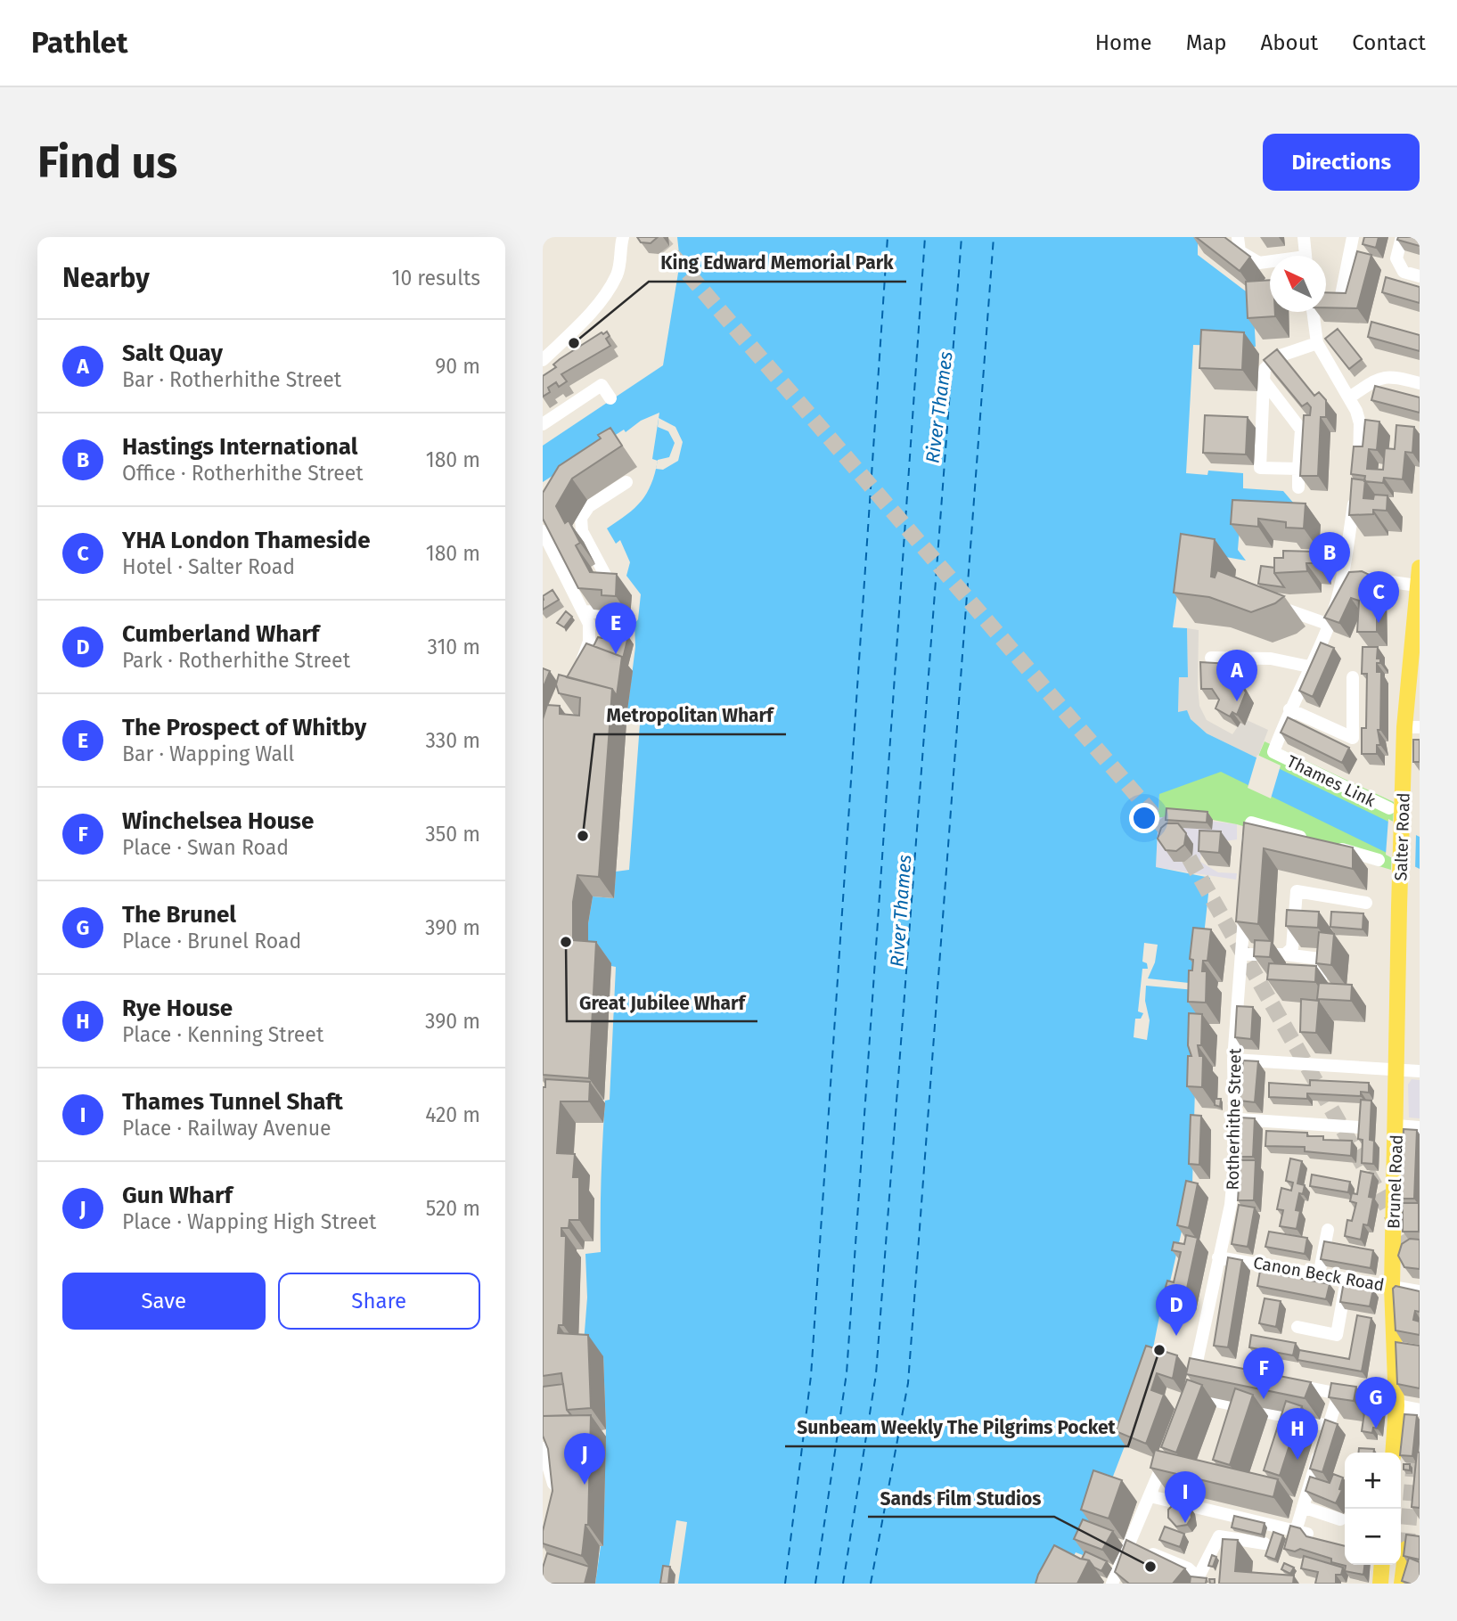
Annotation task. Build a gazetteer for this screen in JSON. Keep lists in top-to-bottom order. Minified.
{"streets":{"main road":["Salter Road","Brunel Road"],"street":["Thames Link","Rotherhithe Street","Canon Beck Road"]},"crossings":[["Salter Road","Brunel Road"],["Rotherhithe Street","Canon Beck Road"],["Brunel Road","Canon Beck Road"]],"water":["River Thames"],"places":["King Edward Memorial Park","Metropolitan Wharf","Great Jubilee Wharf","Sunbeam Weekly The Pilgrims Pocket","Sands Film Studios"],"north":"top left","page":{"header":"Pathlet","nav":["Home","Map","About","Contact"],"buttons":["Directions",["Save","Share"]],"title":"Find us","heading":["Nearby","10 results"],"list":[{"mark":"A","name":"Salt Quay","note":"Bar · Rotherhithe Street","value":"90 m"},{"mark":"B","name":"Hastings International","note":"Office · Rotherhithe Street","value":"180 m"},{"mark":"C","name":"YHA London Thameside","note":"Hotel · Salter Road","value":"180 m"},{"mark":"D","name":"Cumberland Wharf","note":"Park · Rotherhithe Street","value":"310 m"},{"mark":"E","name":"The Prospect of Whitby","note":"Bar · Wapping Wall","value":"330 m"},{"mark":"F","name":"Winchelsea House","note":"Place · Swan Road","value":"350 m"},{"mark":"G","name":"The Brunel","note":"Place · Brunel Road","value":"390 m"},{"mark":"H","name":"Rye House","note":"Place · Kenning Street","value":"390 m"},{"mark":"I","name":"Thames Tunnel Shaft","note":"Place · Railway Avenue","value":"420 m"},{"mark":"J","name":"Gun Wharf","note":"Place · Wapping High Street","value":"520 m"}],"pins":["B","C","E","A","D","F","G","H","J","I"],"map_buttons":["+","−"]}}
